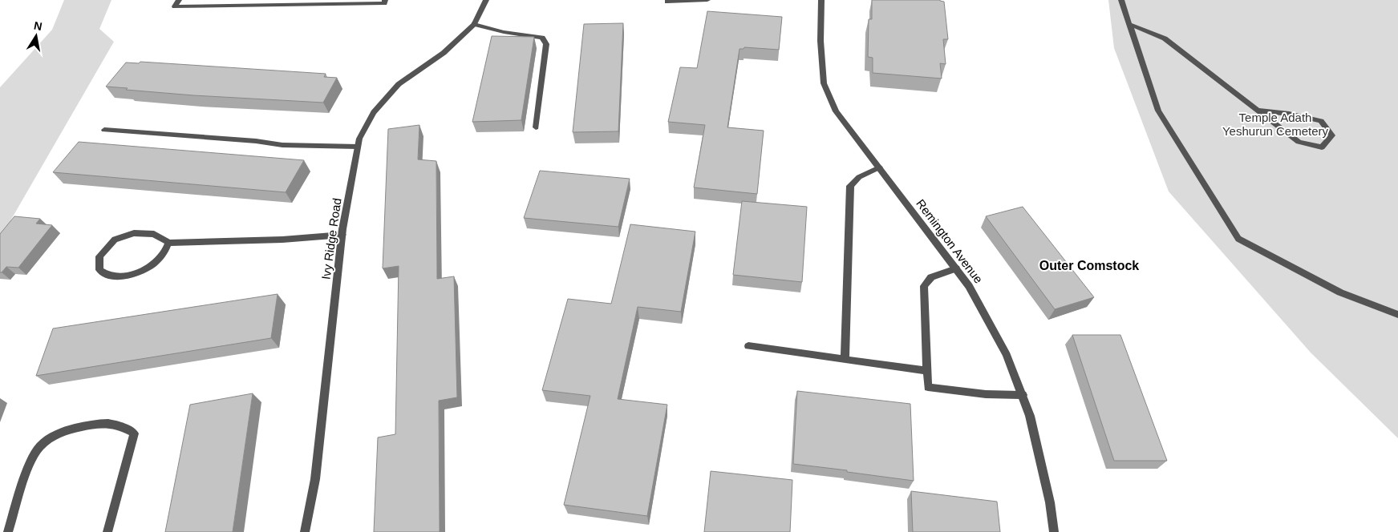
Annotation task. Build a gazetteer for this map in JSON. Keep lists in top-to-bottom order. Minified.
{"streets":{"street":["Ivy Ridge Road","Remington Avenue"]},"districts":["Outer Comstock"],"parks":["Temple Adath Yeshurun Cemetery"],"north":"top"}
